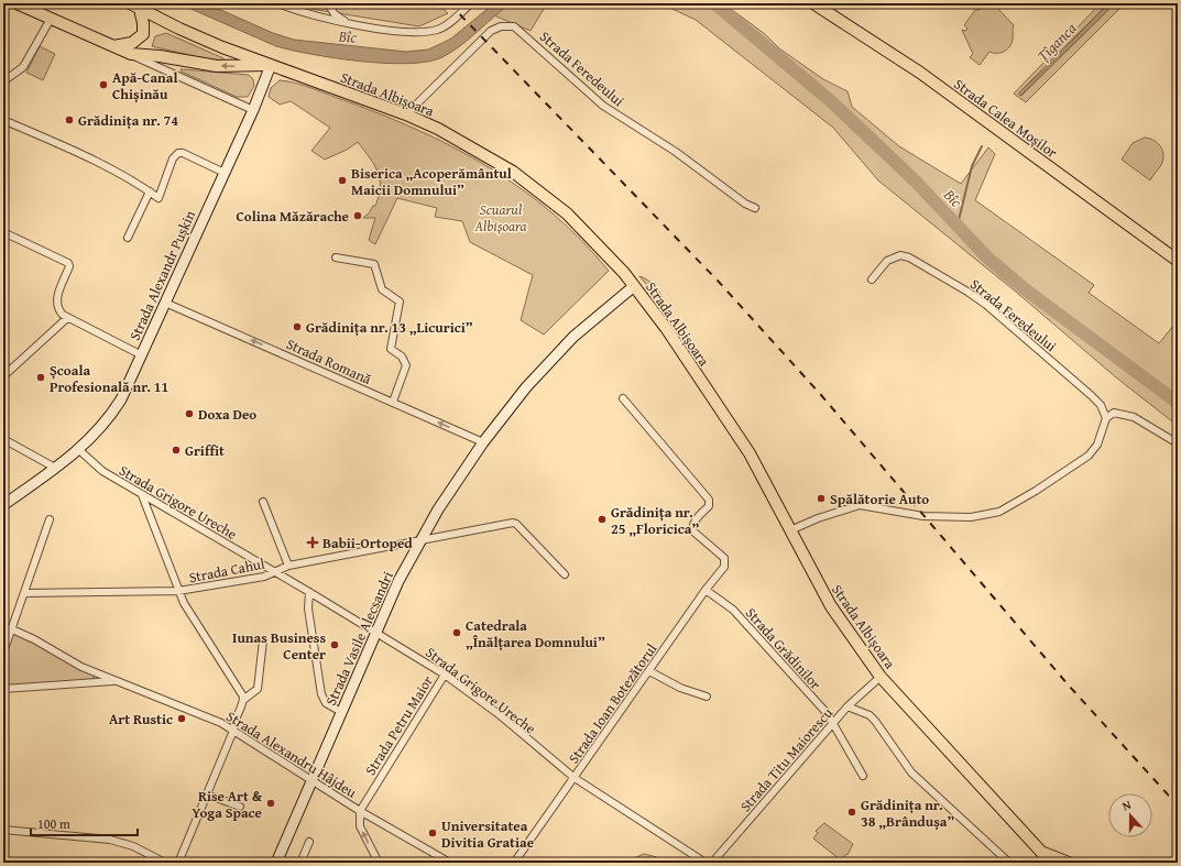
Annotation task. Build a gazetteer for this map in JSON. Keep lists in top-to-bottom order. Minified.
{"streets":{"main road":["Strada Albișoara","Strada Calea Moșilor","Strada Alexandr Pușkin","Strada Vasile Alecsandri"],"street":["Strada Feredeului","Strada Romană","Strada Grigore Ureche","Strada Cahul","Strada Grădinilor","Strada Ioan Botezătorul","Strada Petru Maior","Strada Alexandru Hâjdeu","Strada Titu Maiorescu"]},"crossings":[["Strada Feredeului","Strada Albișoara"],["Strada Albișoara","Strada Alexandr Pușkin"],["Strada Albișoara","Strada Vasile Alecsandri"],["Strada Albișoara","Strada Titu Maiorescu"],["Strada Alexandr Pușkin","Strada Romană"],["Strada Alexandr Pușkin","Strada Grigore Ureche"],["Strada Romană","Strada Vasile Alecsandri"],["Strada Grigore Ureche","Strada Cahul"],["Strada Grigore Ureche","Strada Vasile Alecsandri"],["Strada Grigore Ureche","Strada Ioan Botezătorul"],["Strada Grigore Ureche","Strada Petru Maior"],["Strada Cahul","Strada Vasile Alecsandri"],["Strada Vasile Alecsandri","Strada Alexandru Hâjdeu"],["Strada Grădinilor","Strada Ioan Botezătorul"],["Strada Grădinilor","Strada Titu Maiorescu"],["Strada Petru Maior","Strada Alexandru Hâjdeu"]],"one_way":["Strada Romană"],"water":["Bîc","Țîganca"],"parks":["Scuarul Albișoara"],"places":{"other":["Apă-Canal Chișinău","Grădinița nr. 74","Biserica „Acoperământul Maicii Domnului”","Colina Măzărache","Grădinița nr. 13 „Licurici”","Școala Profesională nr. 11","Doxa Deo","Griffit","Spălătorie Auto","Grădinița nr. 25 „Floricica”","Catedrala „Înălțarea Domnului”","Iunas Business Center","Art Rustic","Rise Art & Yoga Space","Grădinița nr. 38 „Brândușa”","Universitatea Divitia Gratiae"],"health":["Babii-Ortoped"]},"scale_bar":"100 m","north":"top"}
